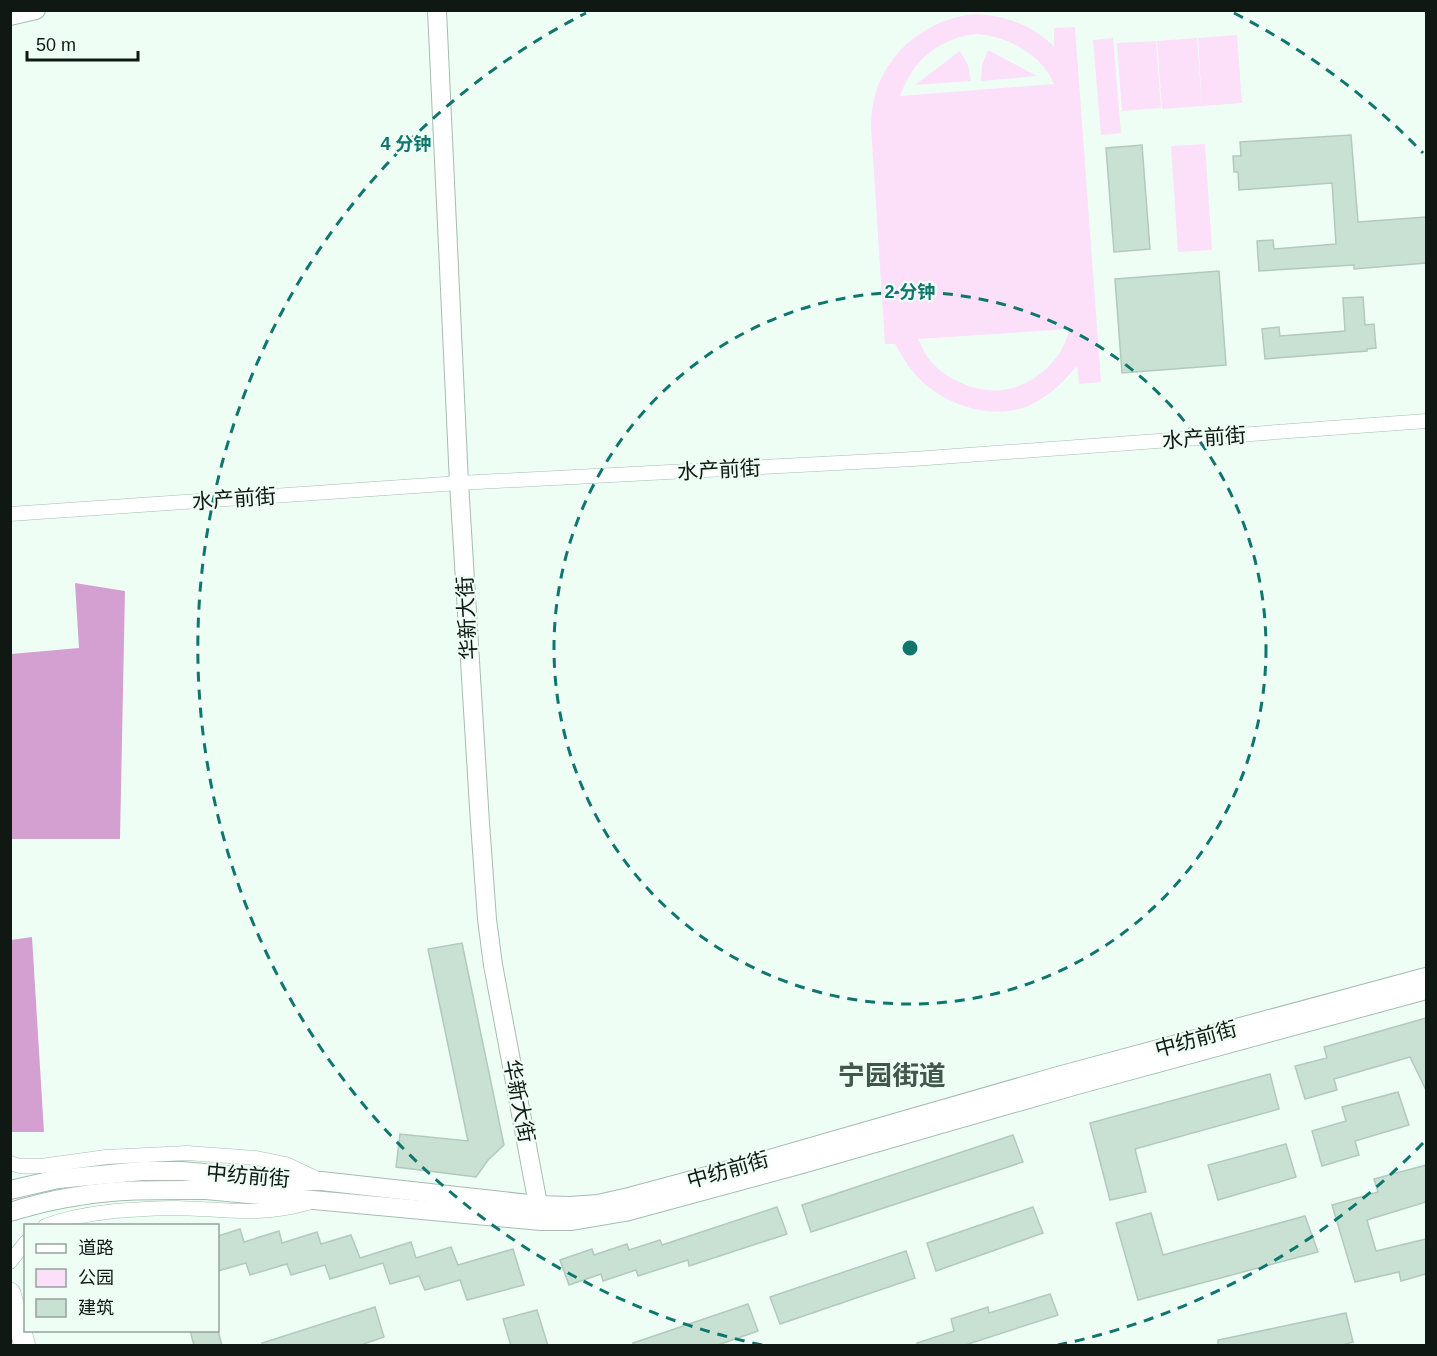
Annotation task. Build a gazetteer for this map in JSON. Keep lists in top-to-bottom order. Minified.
{"streets":{"street":["水产前街","华新大街","中纺前街"]},"crossings":[["水产前街","华新大街"],["华新大街","中纺前街"]],"districts":["宁园街道"],"legend":["道路","公园","建筑"],"scale_bar":"50 m","rings":["4 分钟","2 分钟"]}
